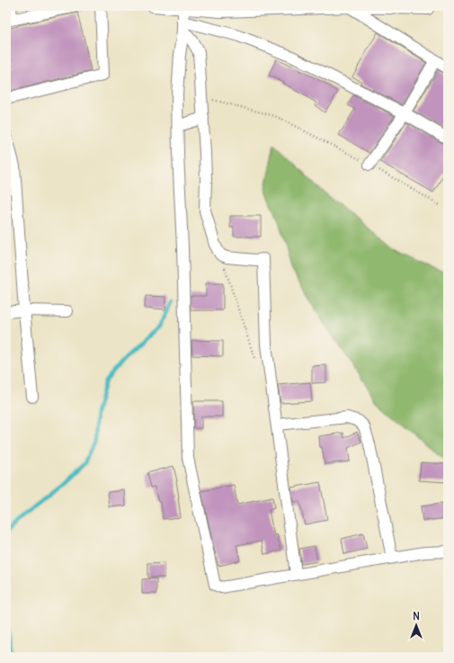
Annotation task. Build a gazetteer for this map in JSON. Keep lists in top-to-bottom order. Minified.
{"north":"top"}
